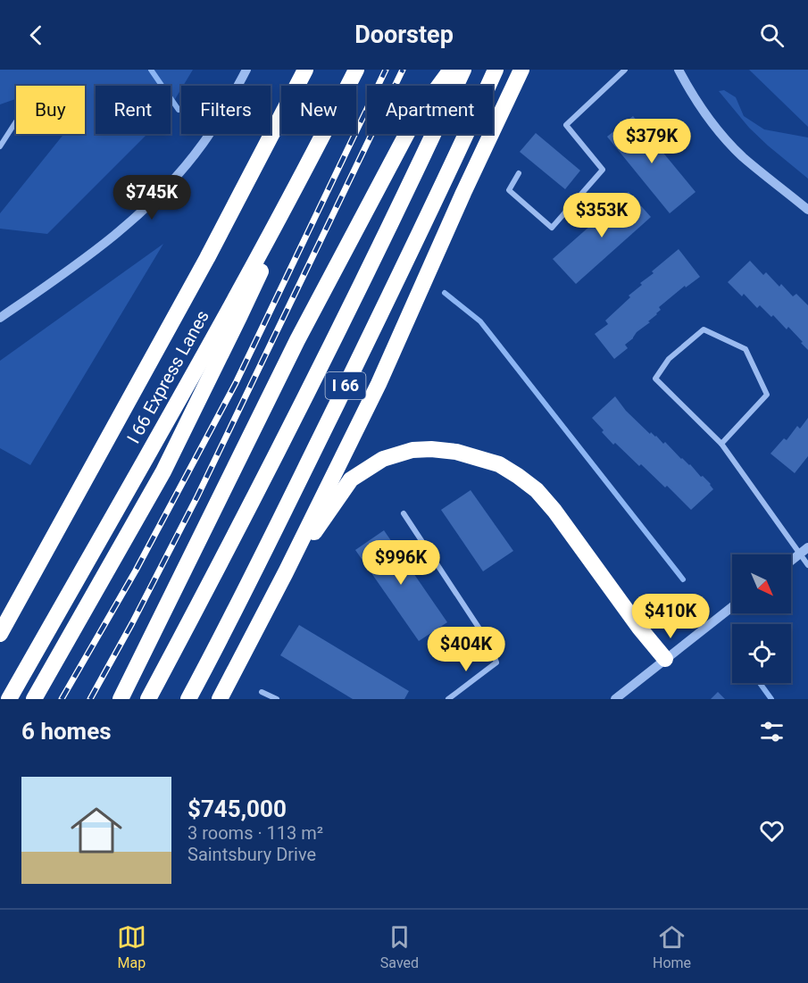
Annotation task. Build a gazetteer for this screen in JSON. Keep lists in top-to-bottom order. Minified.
{"streets":{"highway":["I 66 Express Lanes","I 66"]},"north":"bottom right","page":{"header":"Doorstep","chip":["Buy","Rent","Filters","New","Apartment"],"price":["$379K","$745K","$353K","$996K","$410K","$404K"],"heading":"6 homes","list":[{"name":"$745,000","note":"3 rooms · 113 m² · Saintsbury Drive"}],"tabs":["Map","Saved","Home"]}}
